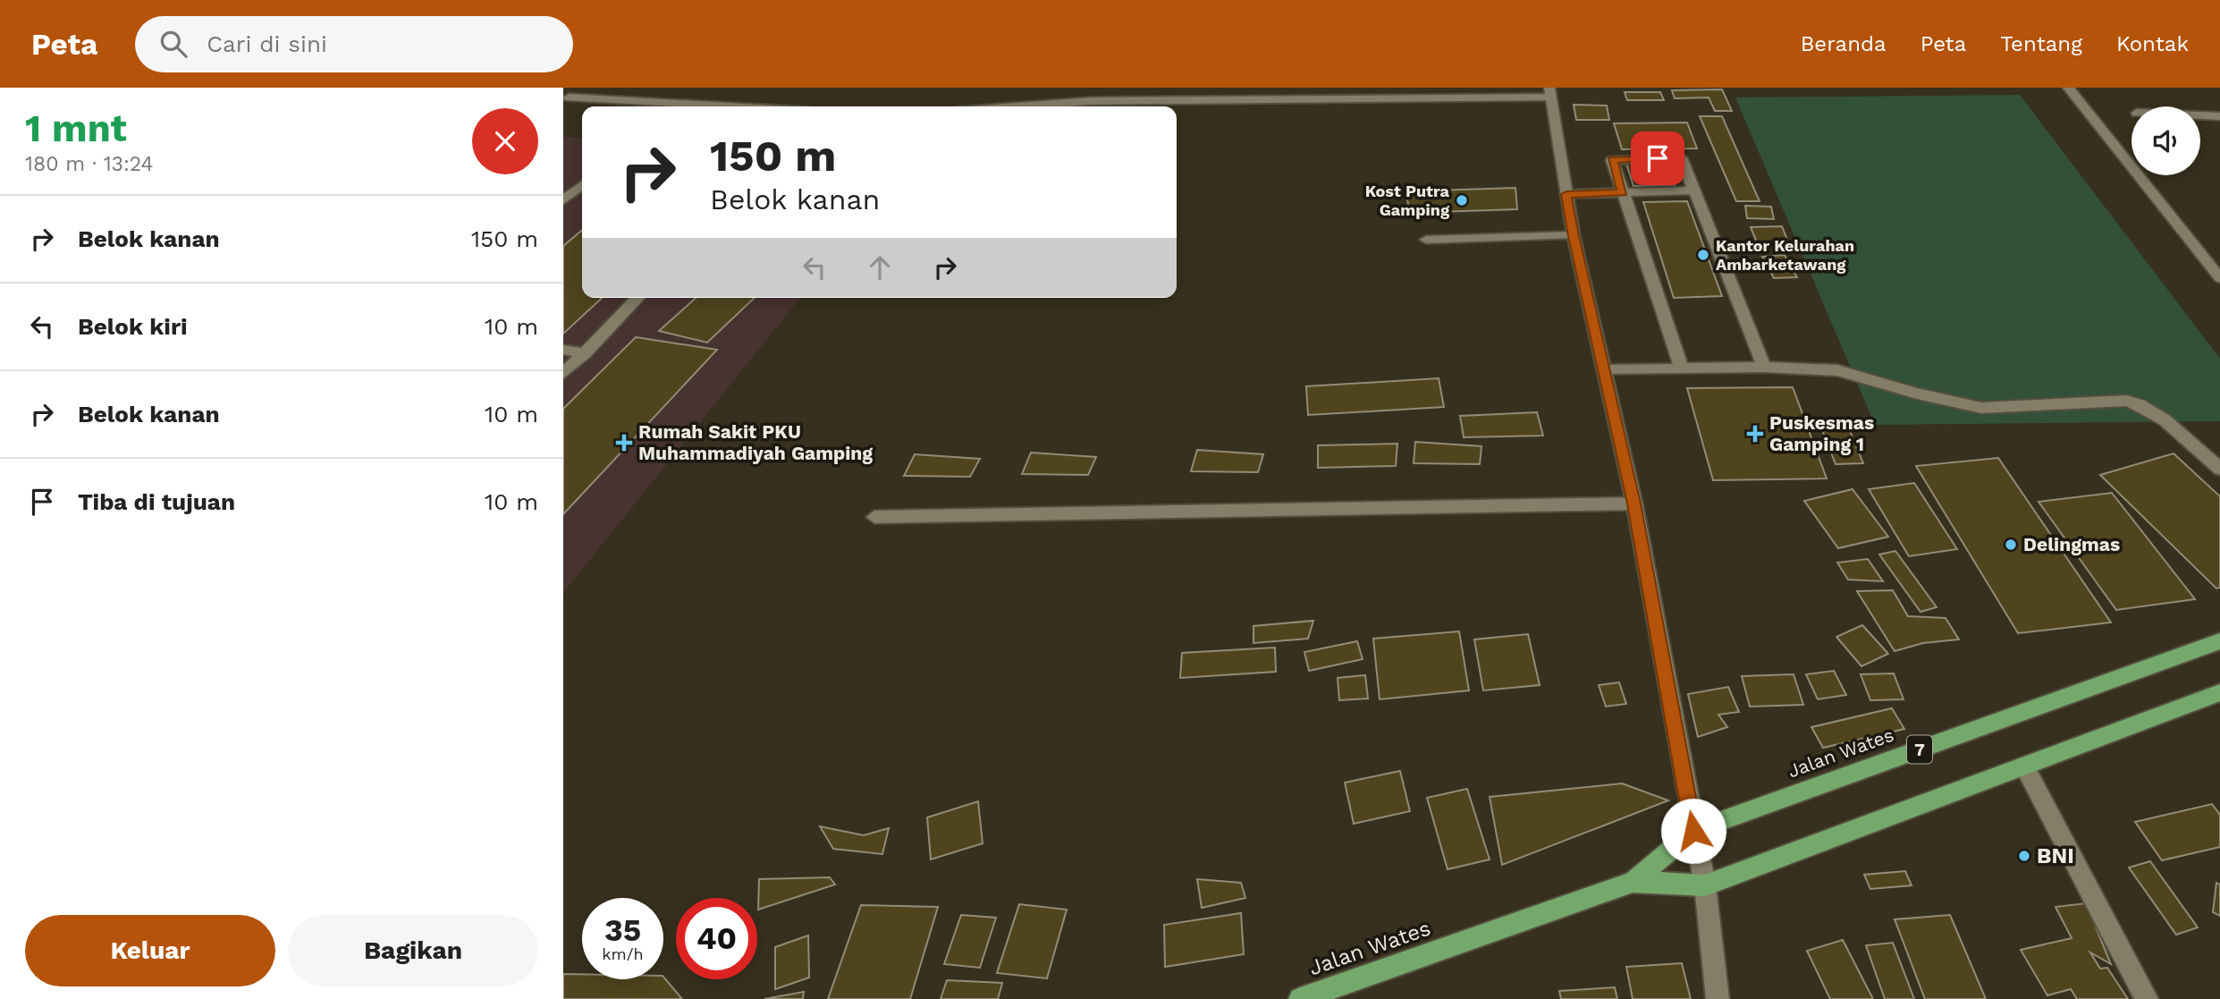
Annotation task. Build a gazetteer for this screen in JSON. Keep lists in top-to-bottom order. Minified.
{"streets":{"highway":["7","Jalan Wates"]},"places":{"other":["Kost Putra Gamping","Kantor Kelurahan Ambarketawang","Delingmas","BNI"],"health":["Puskesmas Gamping 1","Rumah Sakit PKU Muhammadiyah Gamping"]},"page":{"header":"Peta","search":"Cari di sini","nav":["Beranda","Peta","Tentang","Kontak"],"heading":["1 mnt","180 m · 13:24"],"turn":["150 m","Belok kanan"],"list":[{"name":"Belok kanan","value":"150 m"},{"name":"Belok kiri","value":"10 m"},{"name":"Belok kanan","value":"10 m"},{"name":"Tiba di tujuan","value":"10 m"}],"speed":"35 km/h","limit":"40","buttons":["Keluar","Bagikan"]}}
